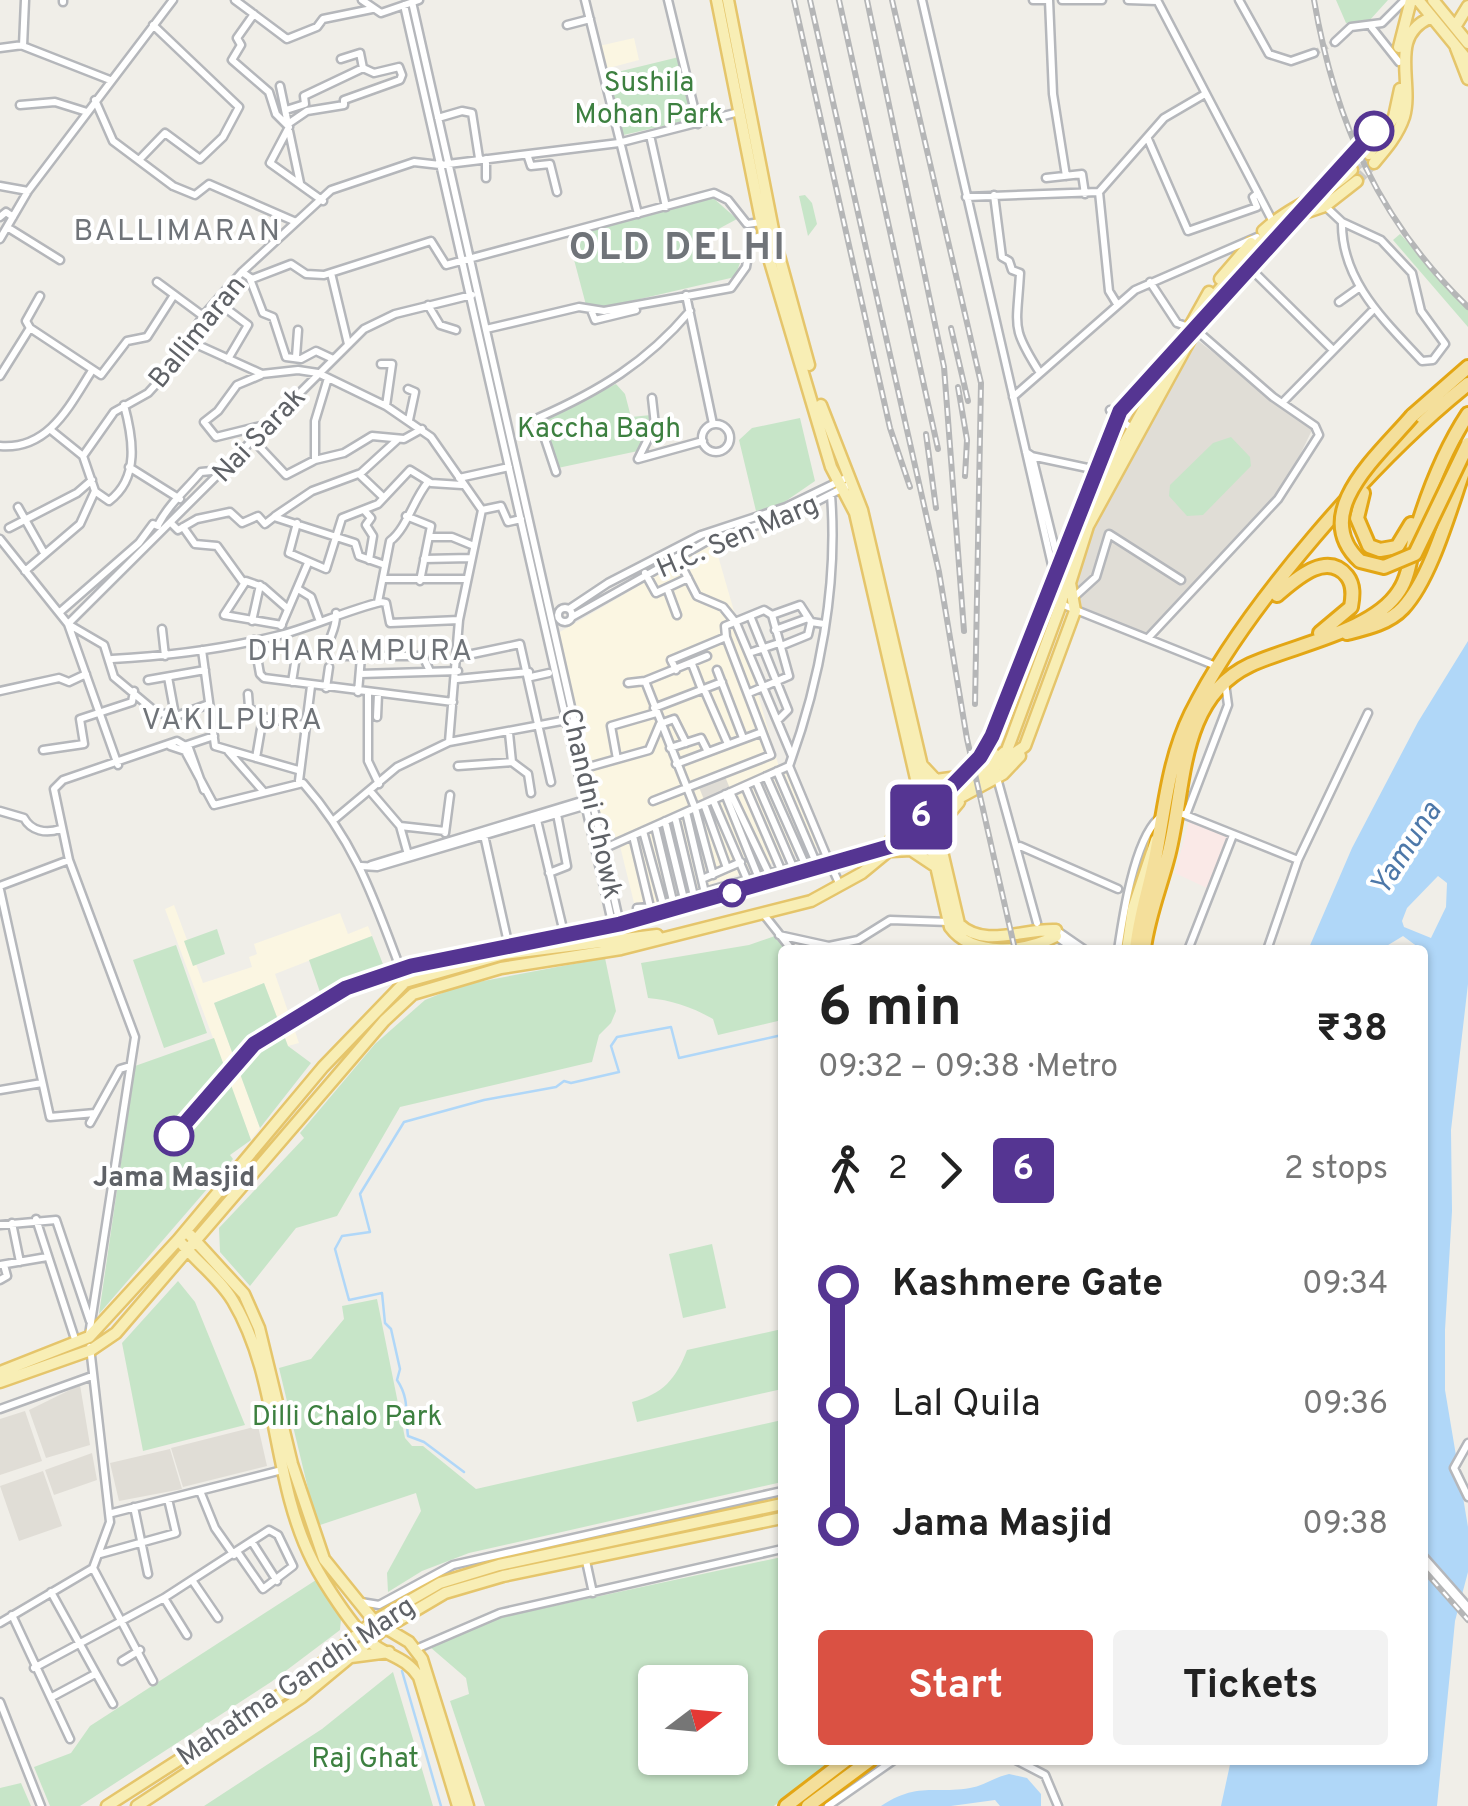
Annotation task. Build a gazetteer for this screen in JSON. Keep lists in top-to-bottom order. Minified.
{"streets":{"main road":["Mahatma Gandhi Marg"],"street":["Ballimaran","Nai Sarak","H.C. Sen Marg","Chandni Chowk"]},"crossings":[["Ballimaran","Chandni Chowk"],["Nai Sarak","Chandni Chowk"],["H.C. Sen Marg","Chandni Chowk"]],"districts":["BALLIMARAN","OLD DELHI","DHARAMPURA","VAKILPURA"],"water":["Yamuna"],"parks":["Sushila Mohan Park","Kaccha Bagh","Dilli Chalo Park","Raj Ghat"],"places":["Jama Masjid"],"lines":["metro line 6"],"north":"right","page":{"on_map":"6","heading":["6 min","09:32 – 09:38 · Metro","₹38"],"legs":["2","6","2 stops"],"list":[{"name":"Kashmere Gate","value":"09:34"},{"name":"Lal Quila","value":"09:36"},{"name":"Jama Masjid","value":"09:38"}],"buttons":["Start","Tickets"]}}
